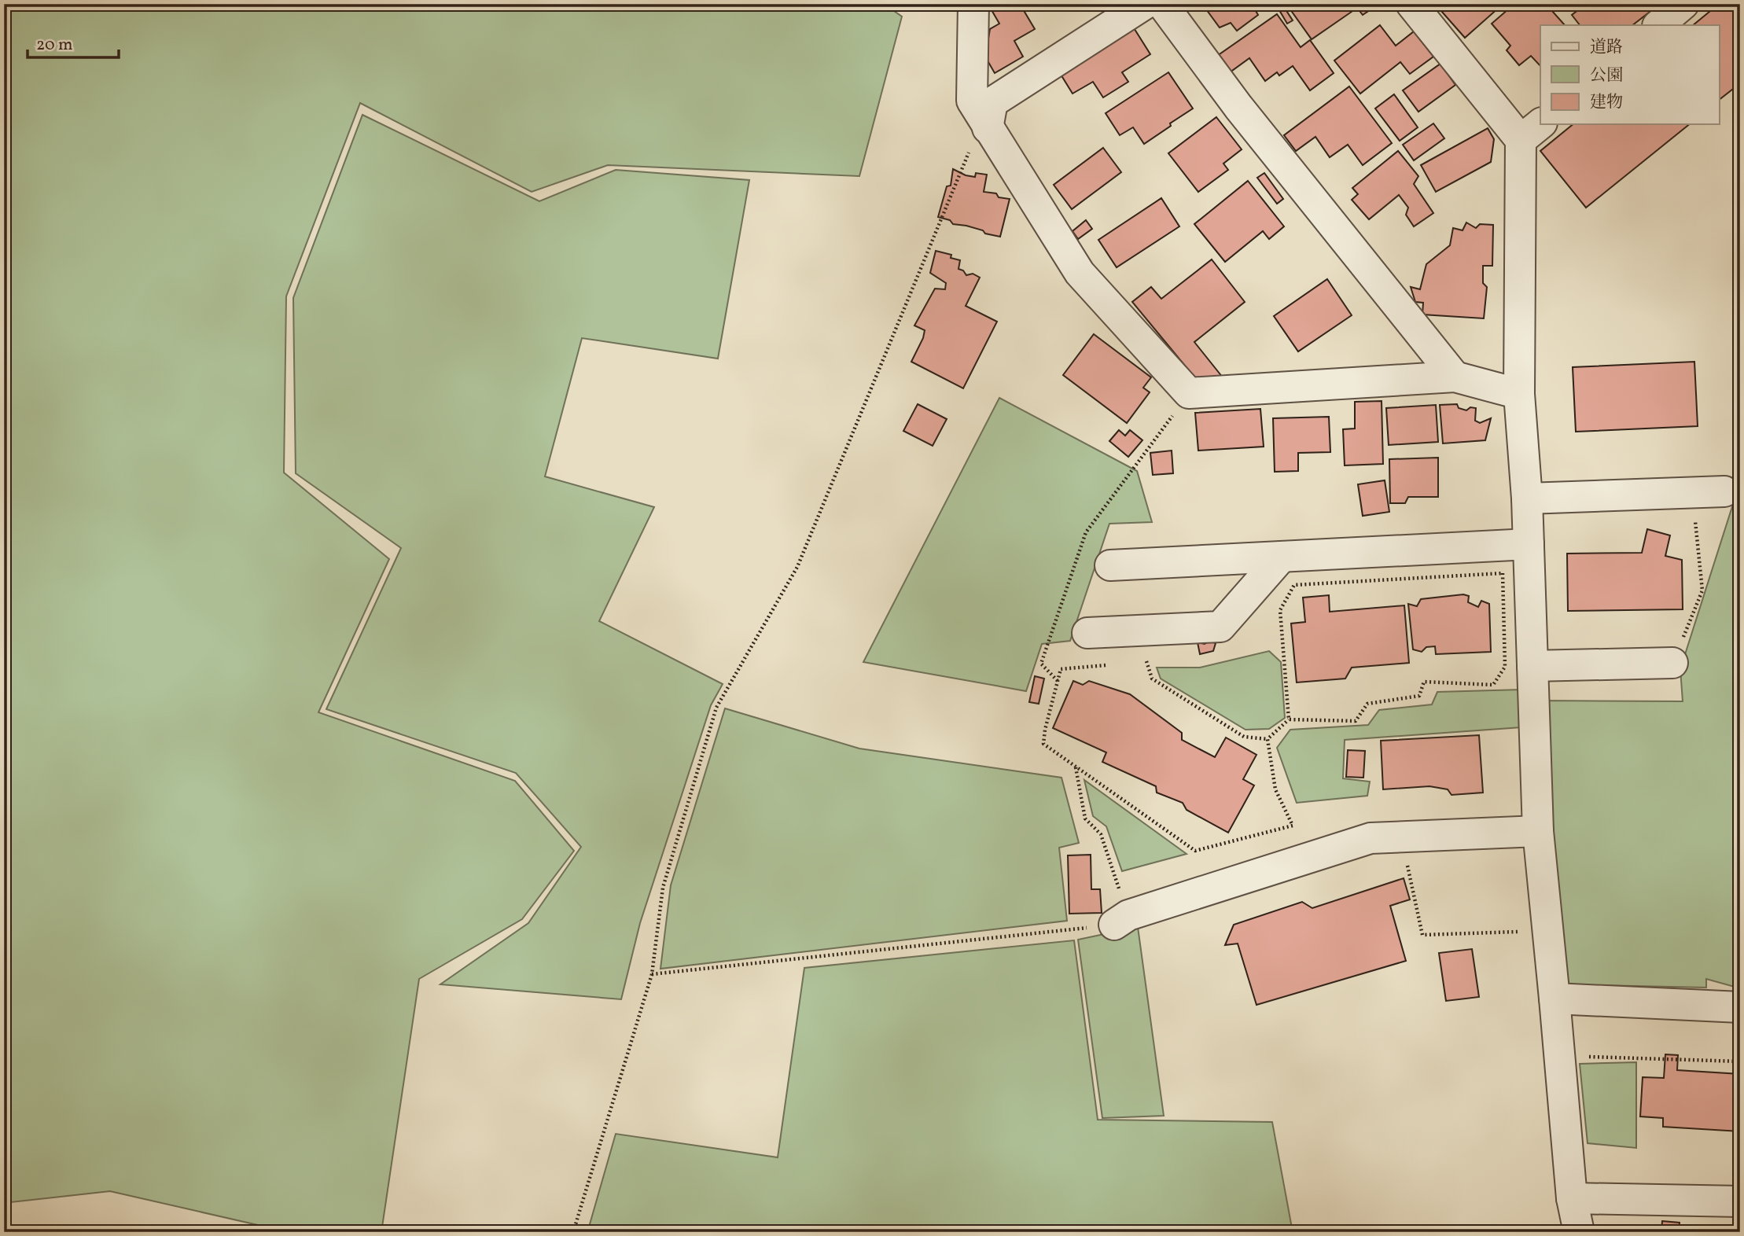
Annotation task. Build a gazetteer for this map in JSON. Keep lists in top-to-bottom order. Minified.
{"legend":["道路","公園","建物"],"scale_bar":"20 m"}
